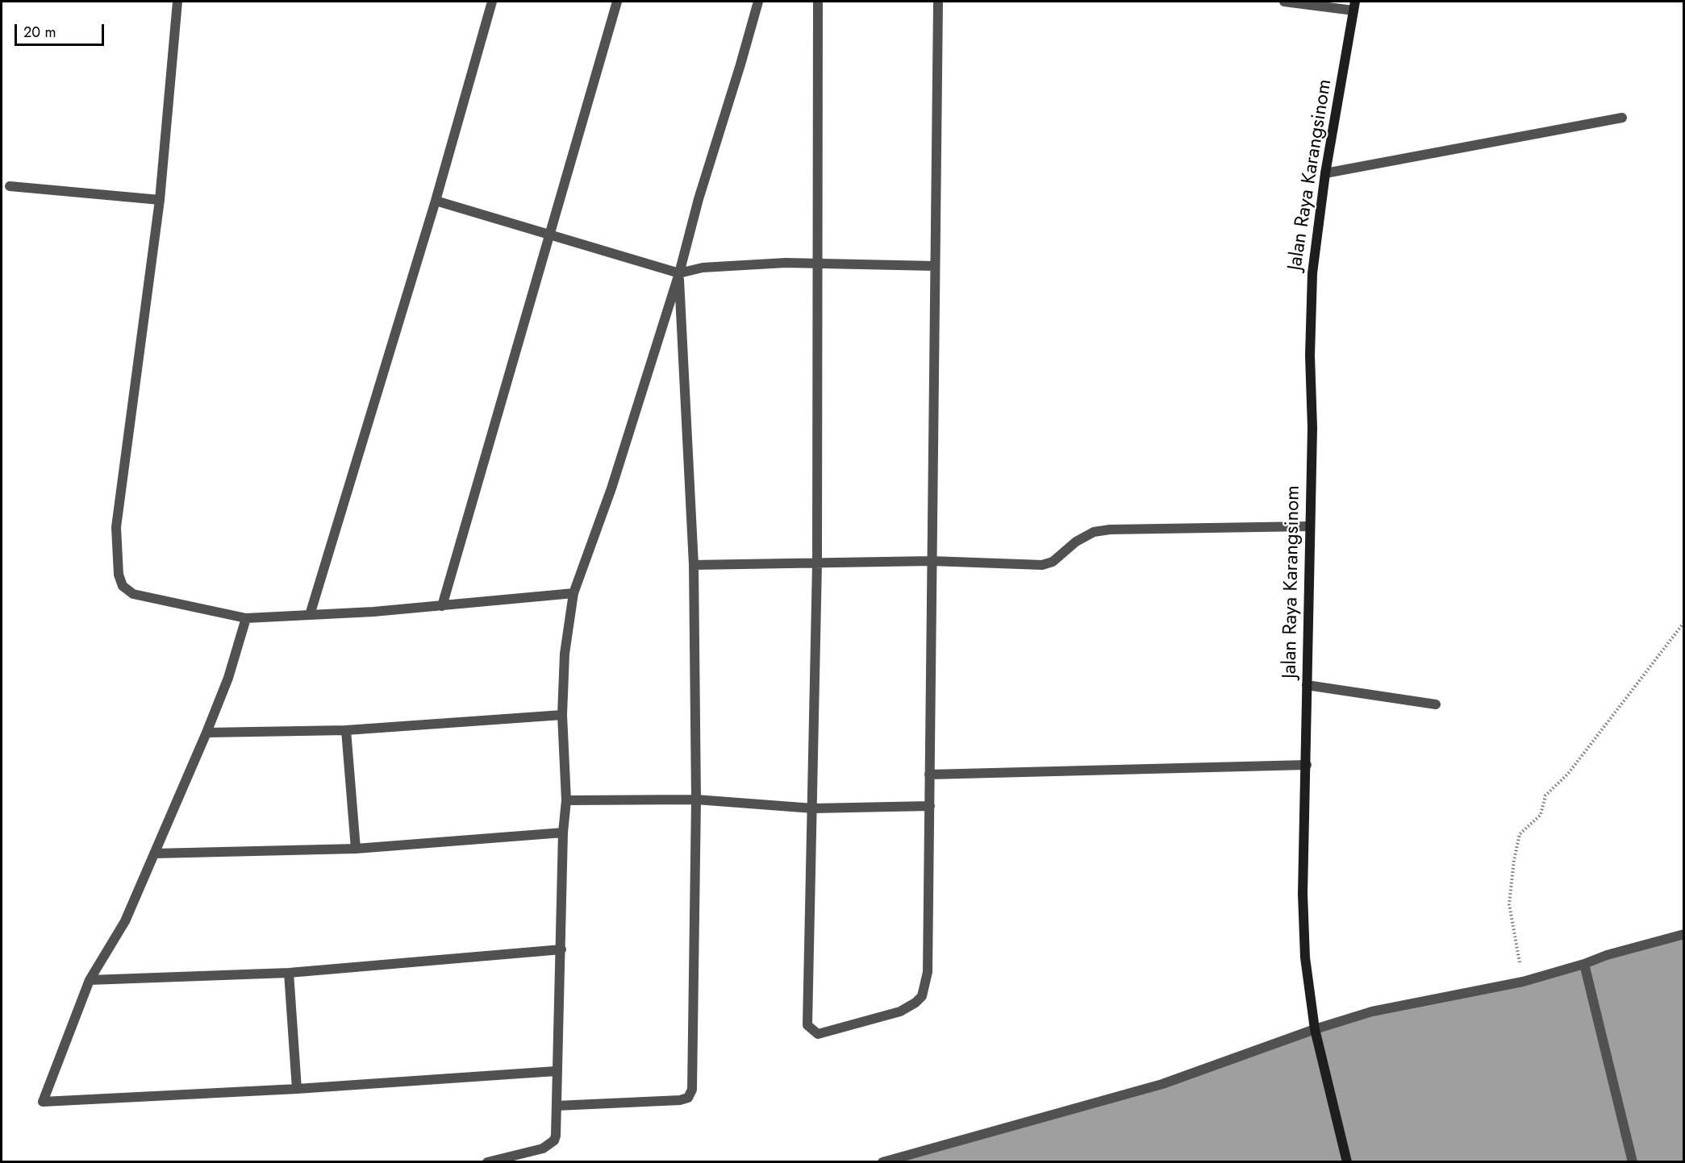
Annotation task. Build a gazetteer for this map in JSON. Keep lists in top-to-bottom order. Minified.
{"streets":{"street":["Jalan Raya Karangsinom"]},"scale_bar":"20 m"}
